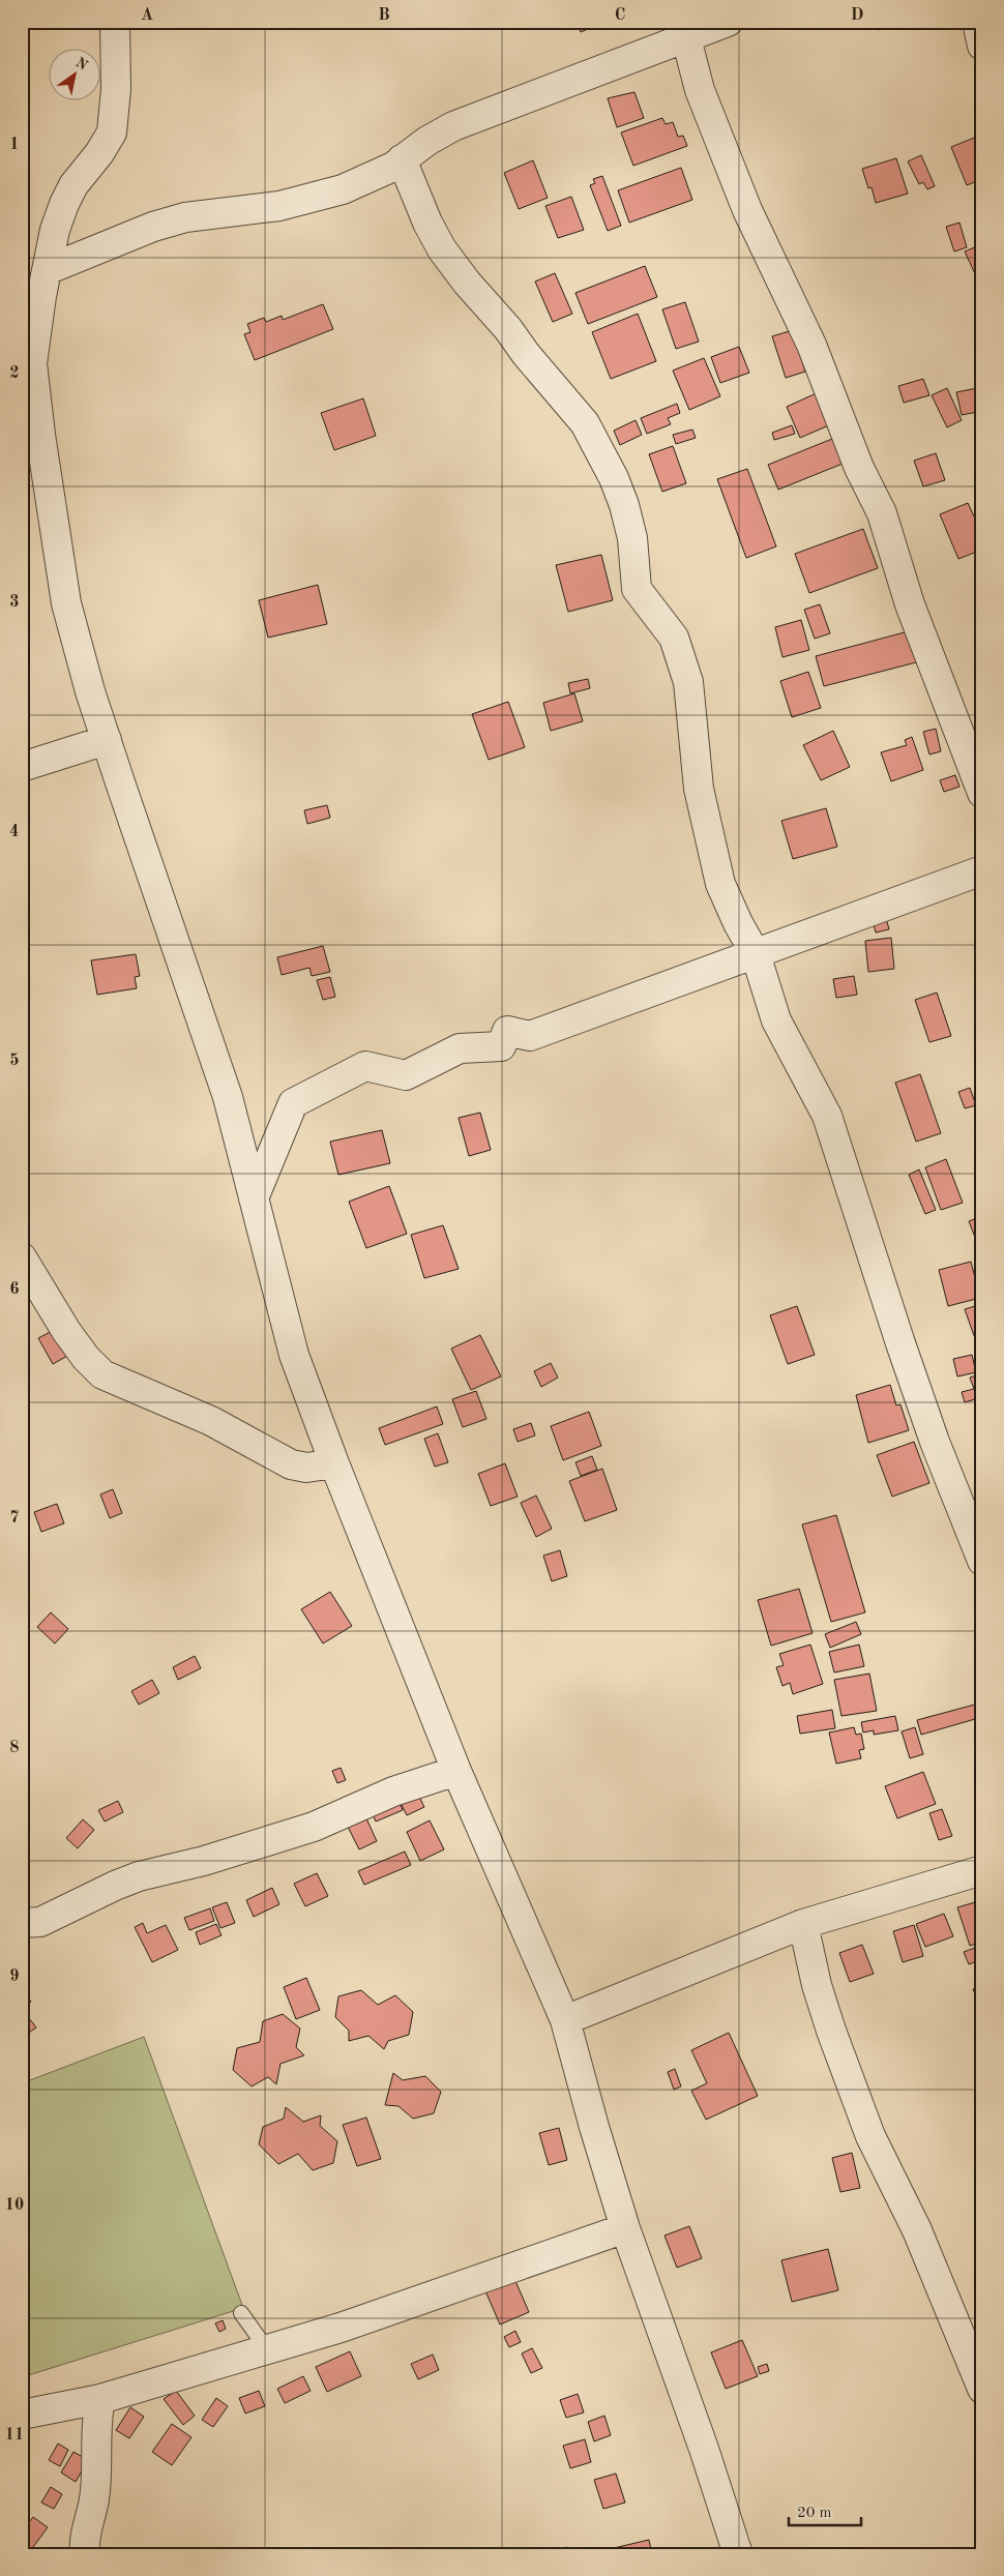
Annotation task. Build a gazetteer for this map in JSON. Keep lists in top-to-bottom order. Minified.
{"scale_bar":"20 m","north":"top right","grid":{"columns":["A","B","C","D"],"rows":["1","2","3","4","5","6","7","8","9","10","11"]}}
